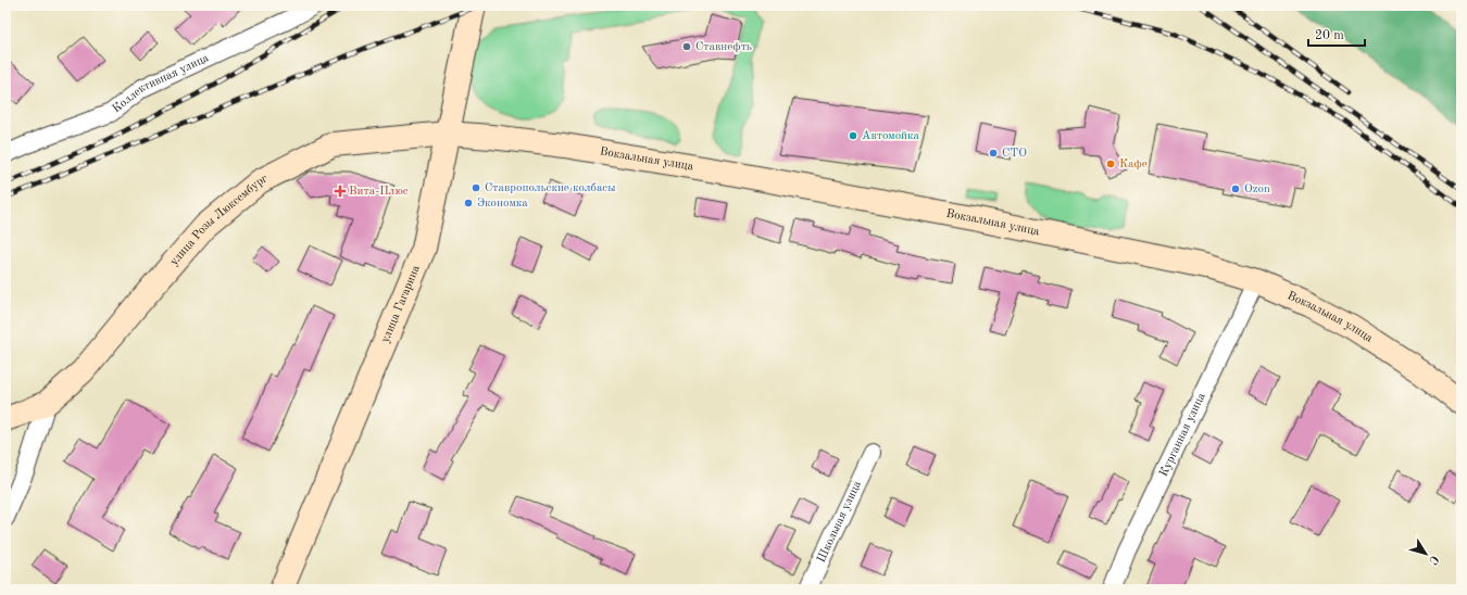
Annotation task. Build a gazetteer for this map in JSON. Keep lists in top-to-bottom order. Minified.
{"streets":{"main road":["Вокзальная улица","улица Розы Люксембург","улица Гагарина"],"street":["Коллективная улица","Курганная улица","Школьная улица"]},"crossings":[["Вокзальная улица","улица Розы Люксембург"],["Вокзальная улица","Курганная улица"],["улица Розы Люксембург","улица Гагарина"]],"places":{"other":["Ставнефть","Автомойка","СТО","Кафе","Ставропольские колбасы","Ozon","Экономка"],"health":["Вита-Плюс"]},"scale_bar":"20 m","north":"bottom right"}
